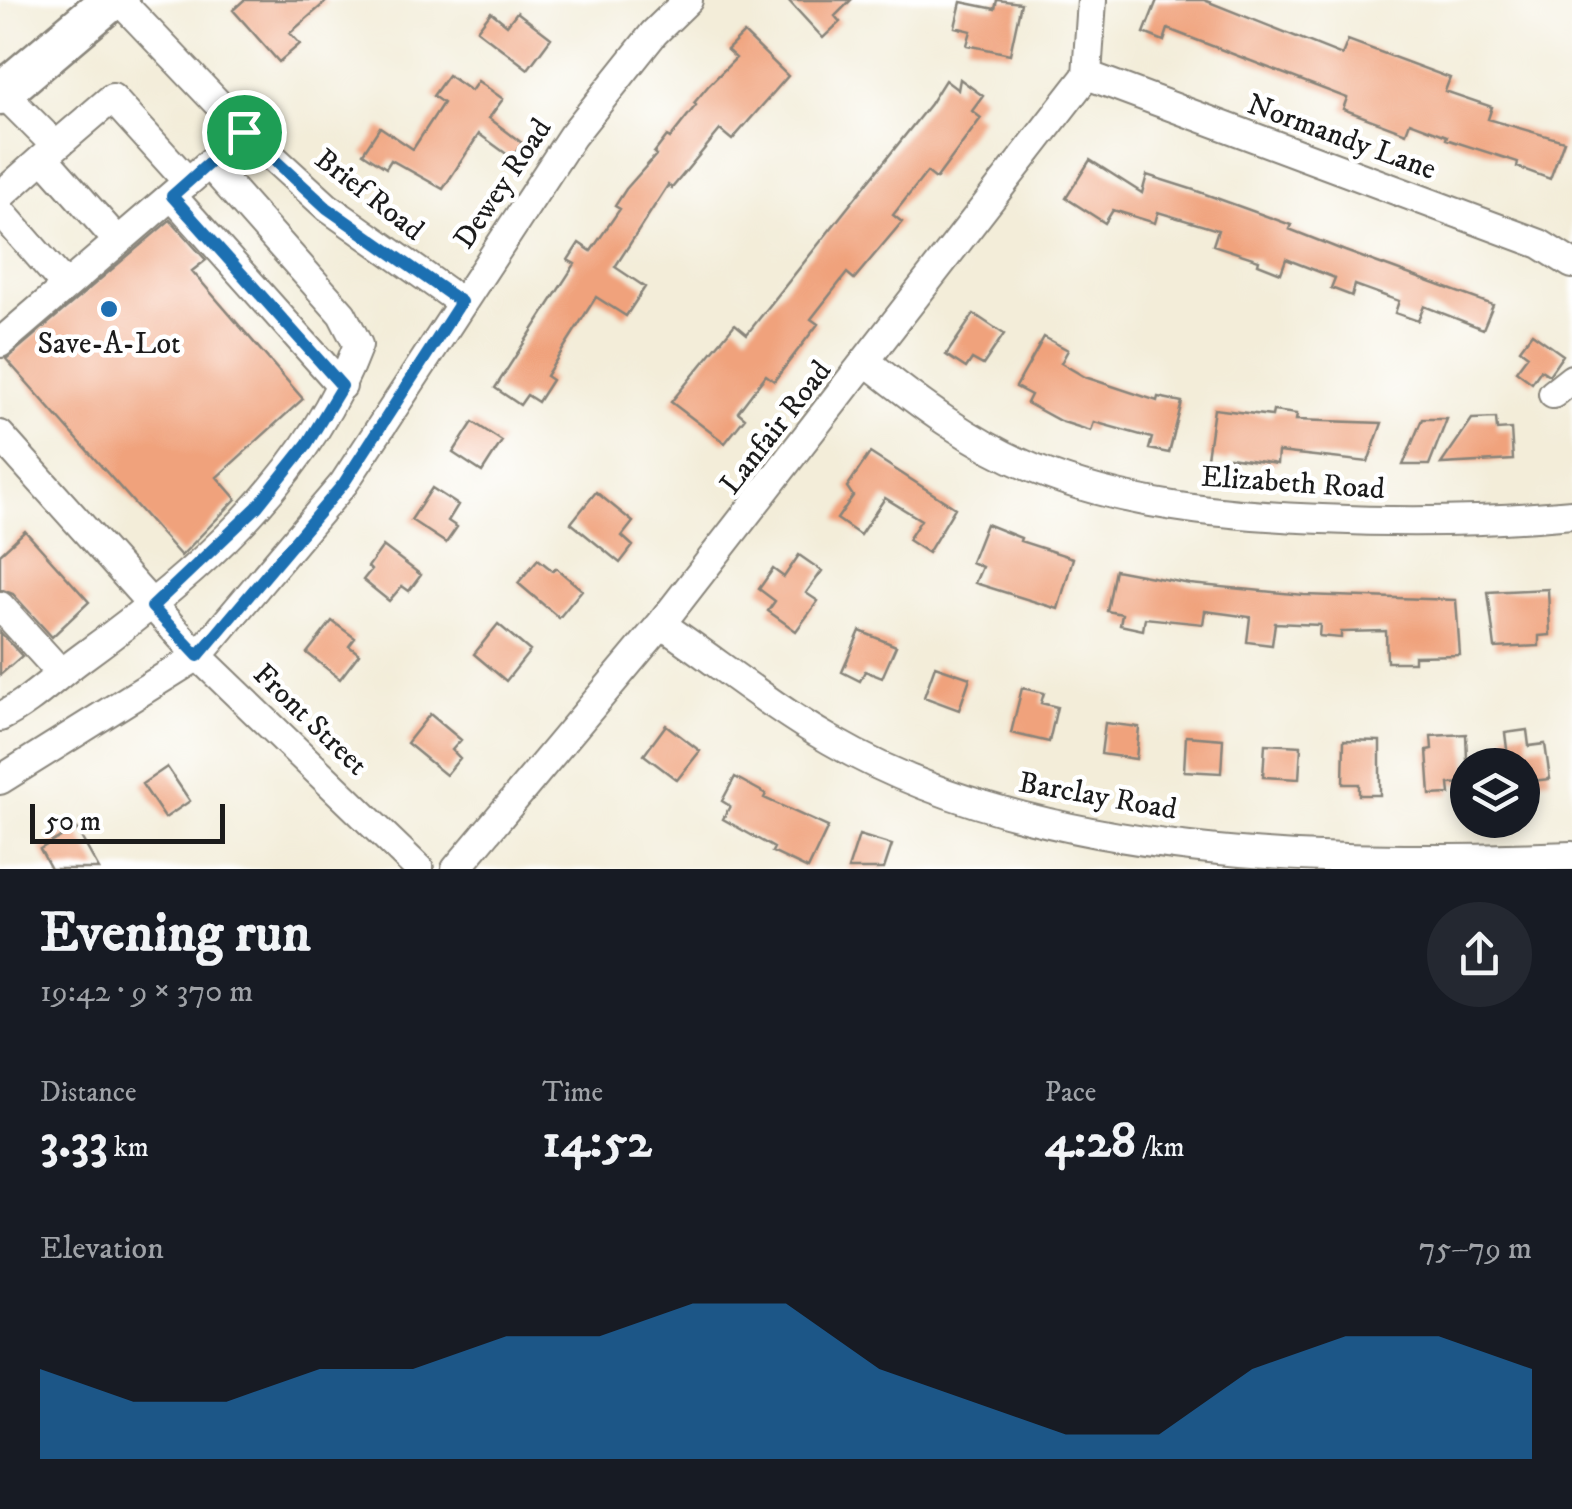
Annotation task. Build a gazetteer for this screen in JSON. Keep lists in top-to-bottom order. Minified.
{"streets":{"street":["Normandy Lane","Dewey Road","Brief Road","Lanfair Road","Elizabeth Road","Front Street","Barclay Road"]},"crossings":[["Normandy Lane","Lanfair Road"],["Dewey Road","Brief Road"],["Dewey Road","Front Street"],["Lanfair Road","Elizabeth Road"],["Lanfair Road","Barclay Road"]],"places":["Save-A-Lot"],"scale_bar":"50 m","page":{"scale":"50 m","heading":["Evening run","19:42 · 9 × 370 m"],"stats":[["Distance","3.33 km"],["Time","14:52"],["Pace","4:28 /km"]],"chart":["Elevation","75–79 m"]}}
